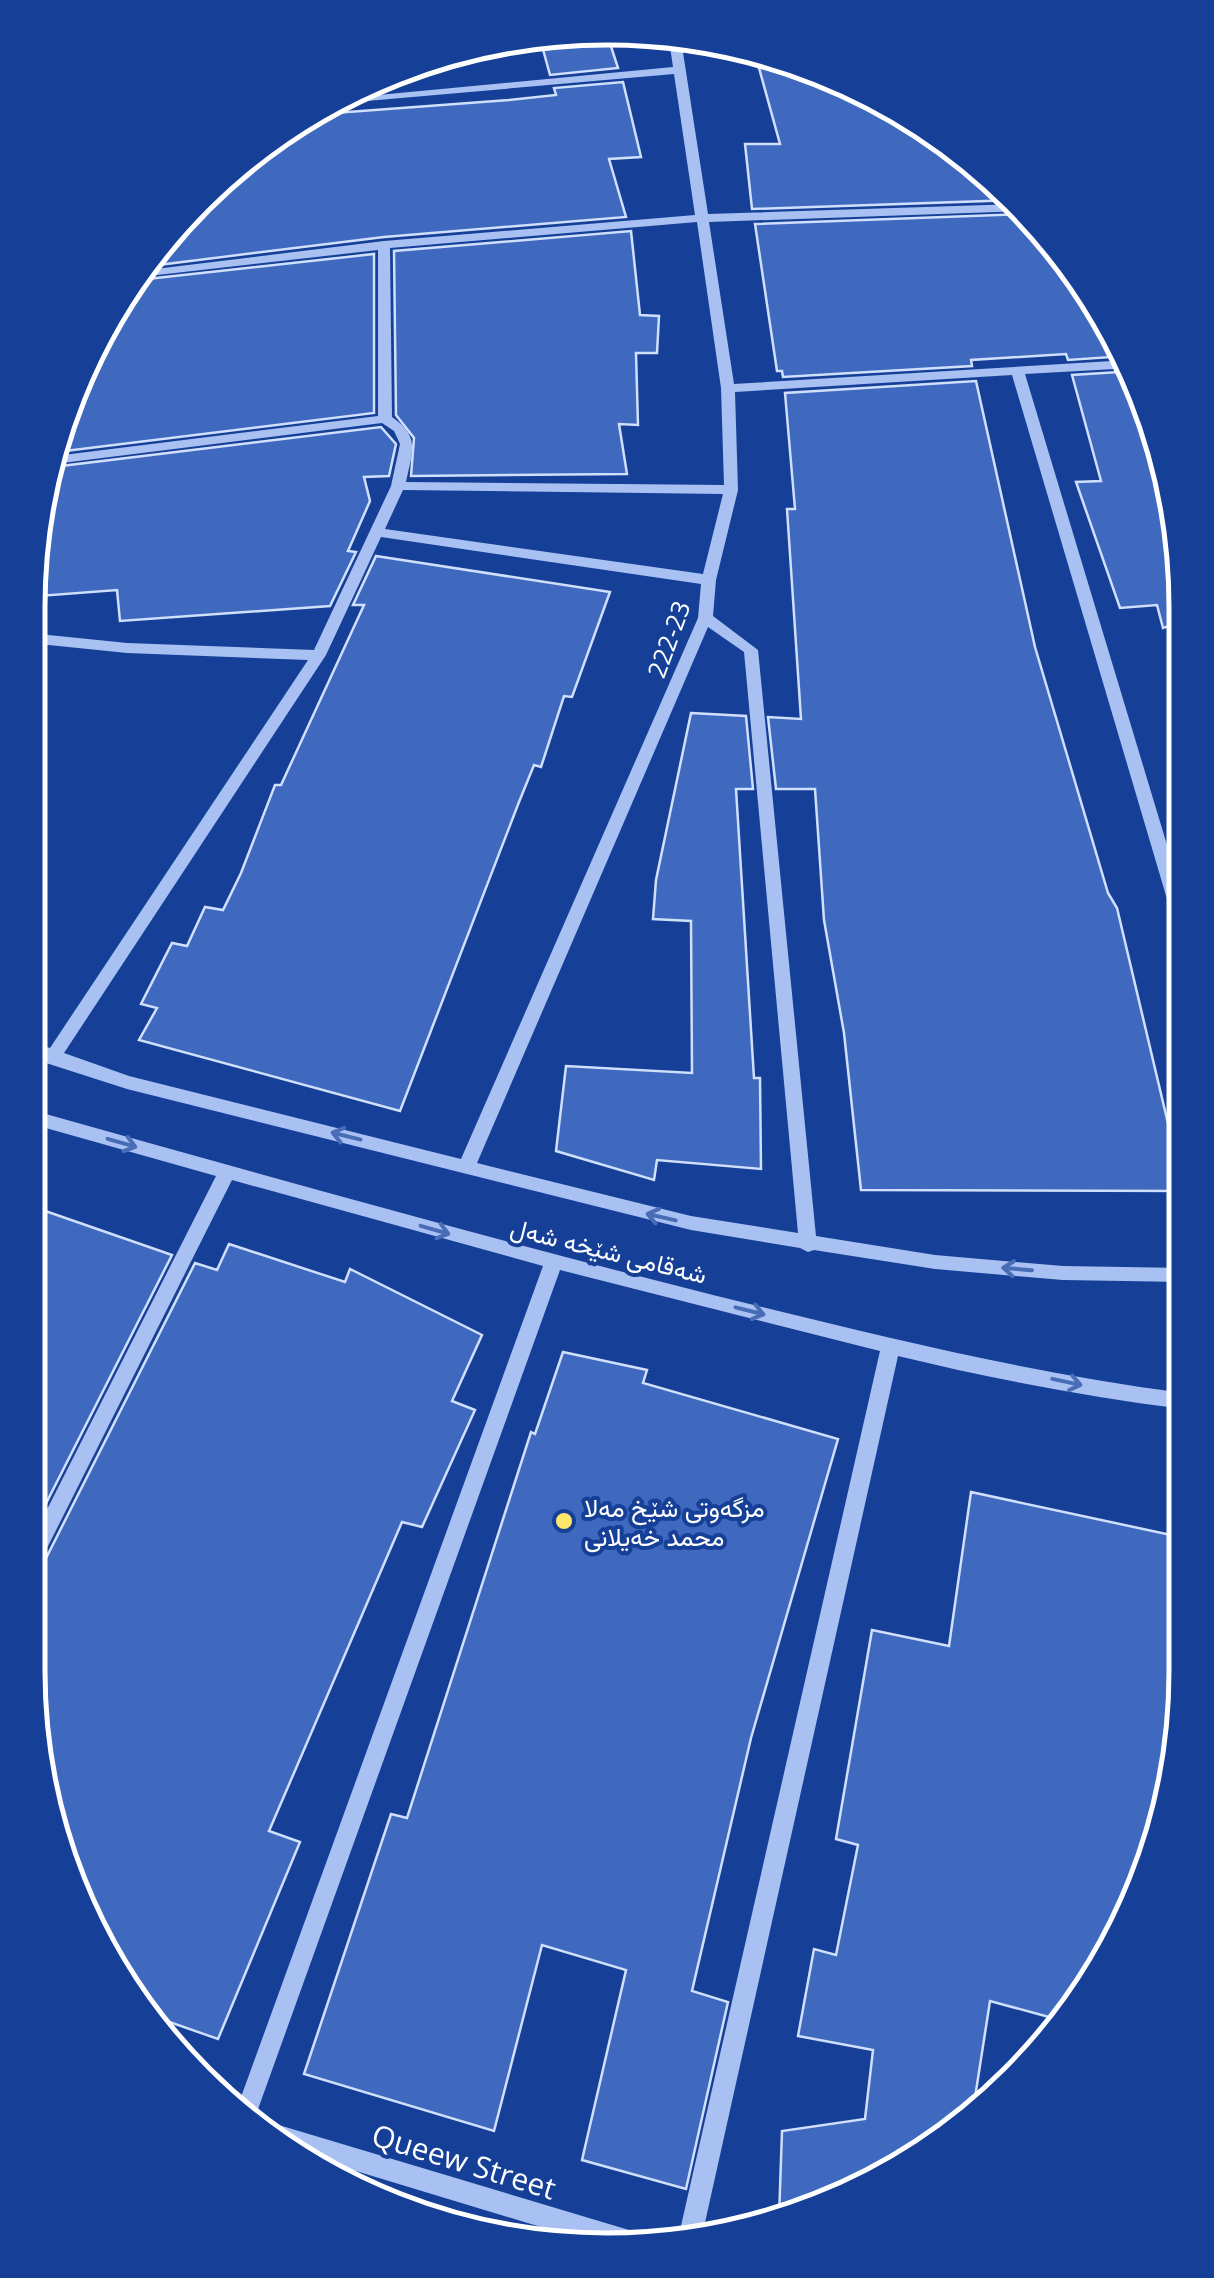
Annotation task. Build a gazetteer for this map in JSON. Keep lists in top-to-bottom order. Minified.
{"streets":{"street":["222-23","شەقامی شێخه‌ شه‌ل","Queew Street"]},"crossings":[["222-23","شەقامی شێخه‌ شه‌ل"]],"places":["مزگەوتی شێخ مەلا محمد خەیلانی"]}
